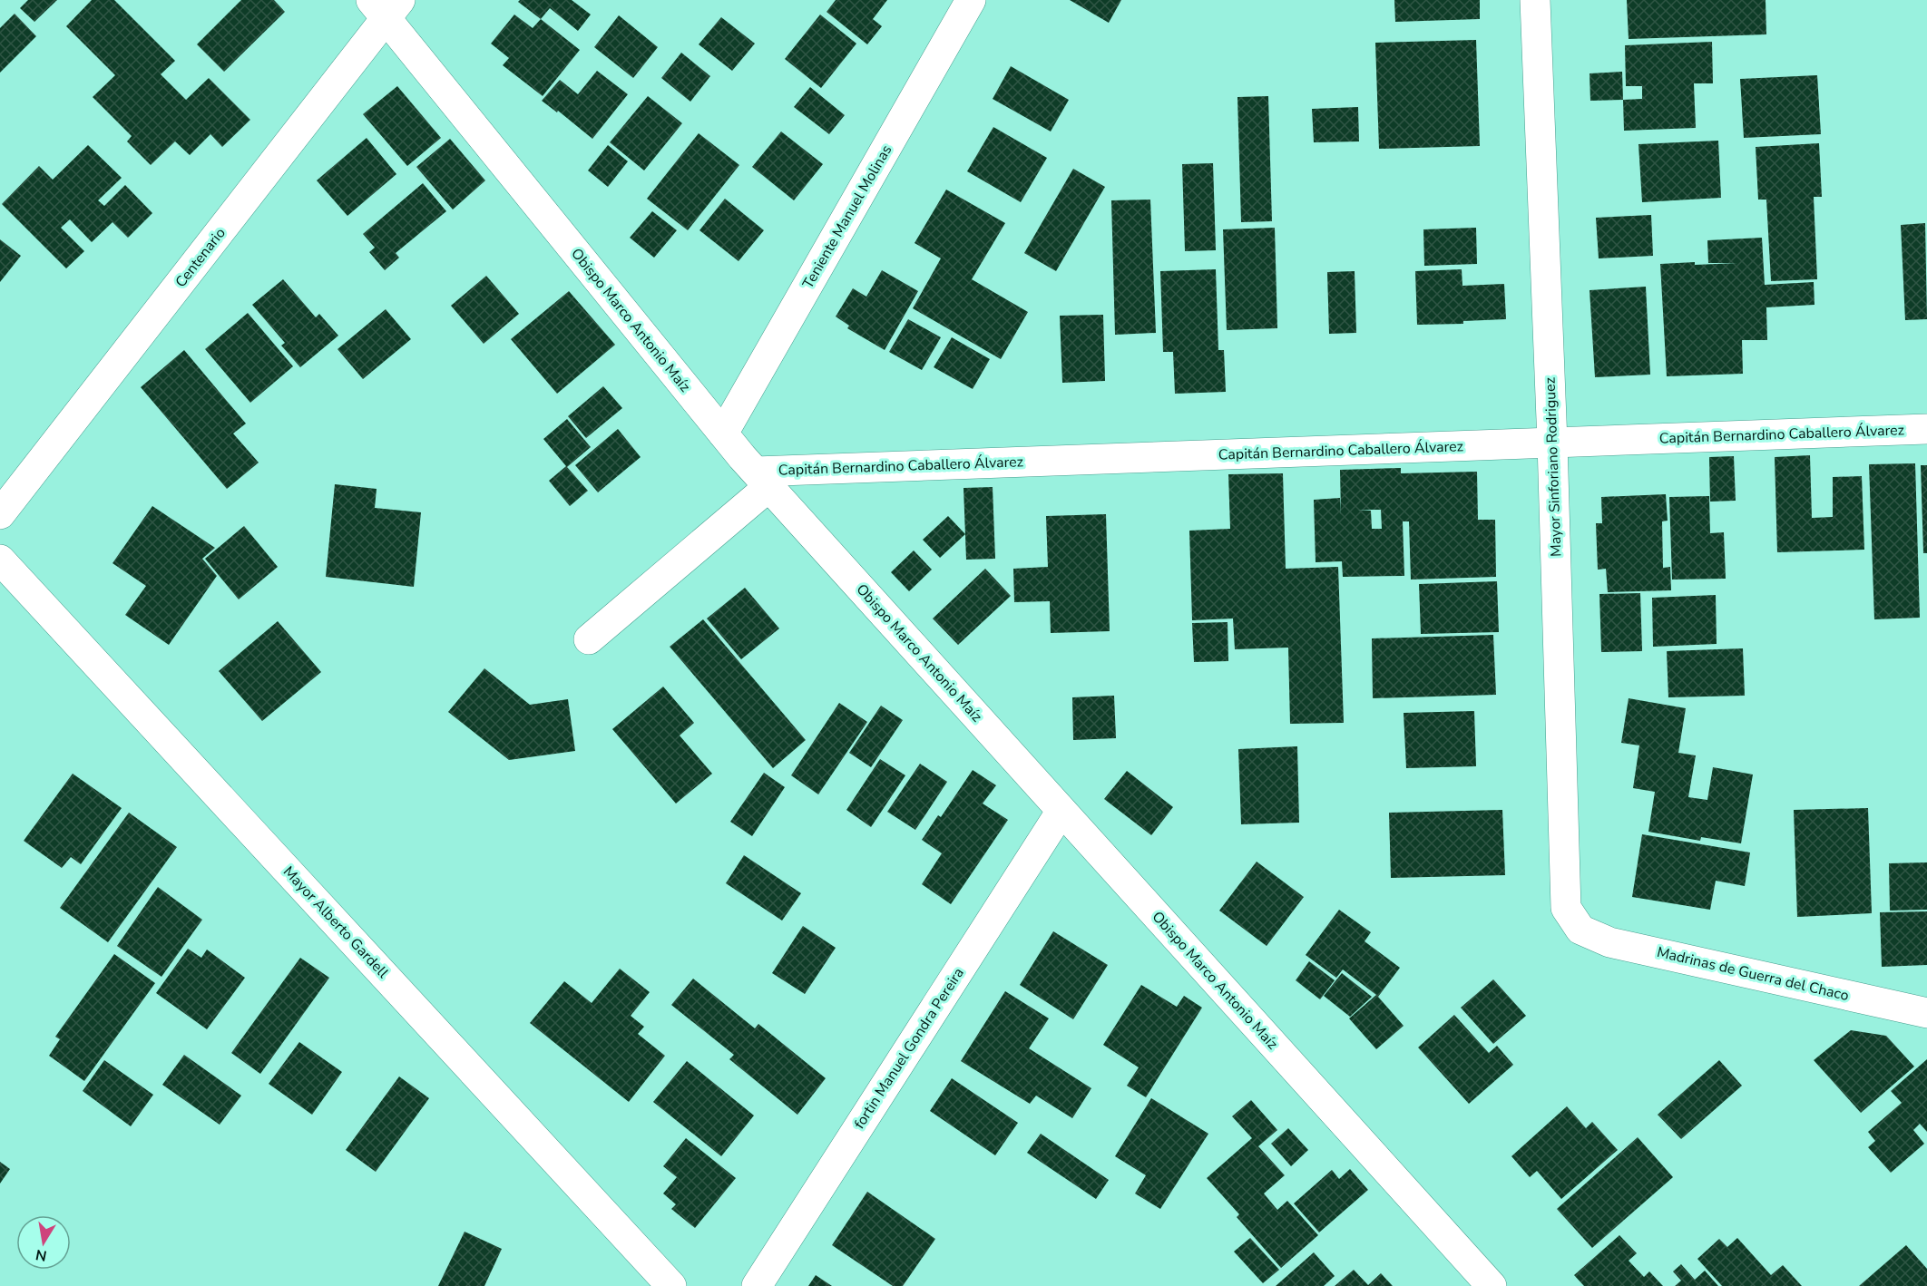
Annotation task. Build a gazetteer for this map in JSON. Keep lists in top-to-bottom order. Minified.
{"streets":{"street":["Teniente Manuel Molinas","Centenario","Obispo Marco Antonio Maíz","Capitán Bernardino Caballero Álvarez","Mayor Sinforiano Rodriguez","Mayor Alberto Gardell","Madrinas de Guerra del Chaco","fortin Manuel Gondra Pereira"]},"crossings":[["Teniente Manuel Molinas","Obispo Marco Antonio Maíz"],["Centenario","Obispo Marco Antonio Maíz"],["Obispo Marco Antonio Maíz","Capitán Bernardino Caballero Álvarez"],["Obispo Marco Antonio Maíz","fortin Manuel Gondra Pereira"],["Capitán Bernardino Caballero Álvarez","Mayor Sinforiano Rodriguez"],["Mayor Sinforiano Rodriguez","Madrinas de Guerra del Chaco"]],"north":"bottom"}
